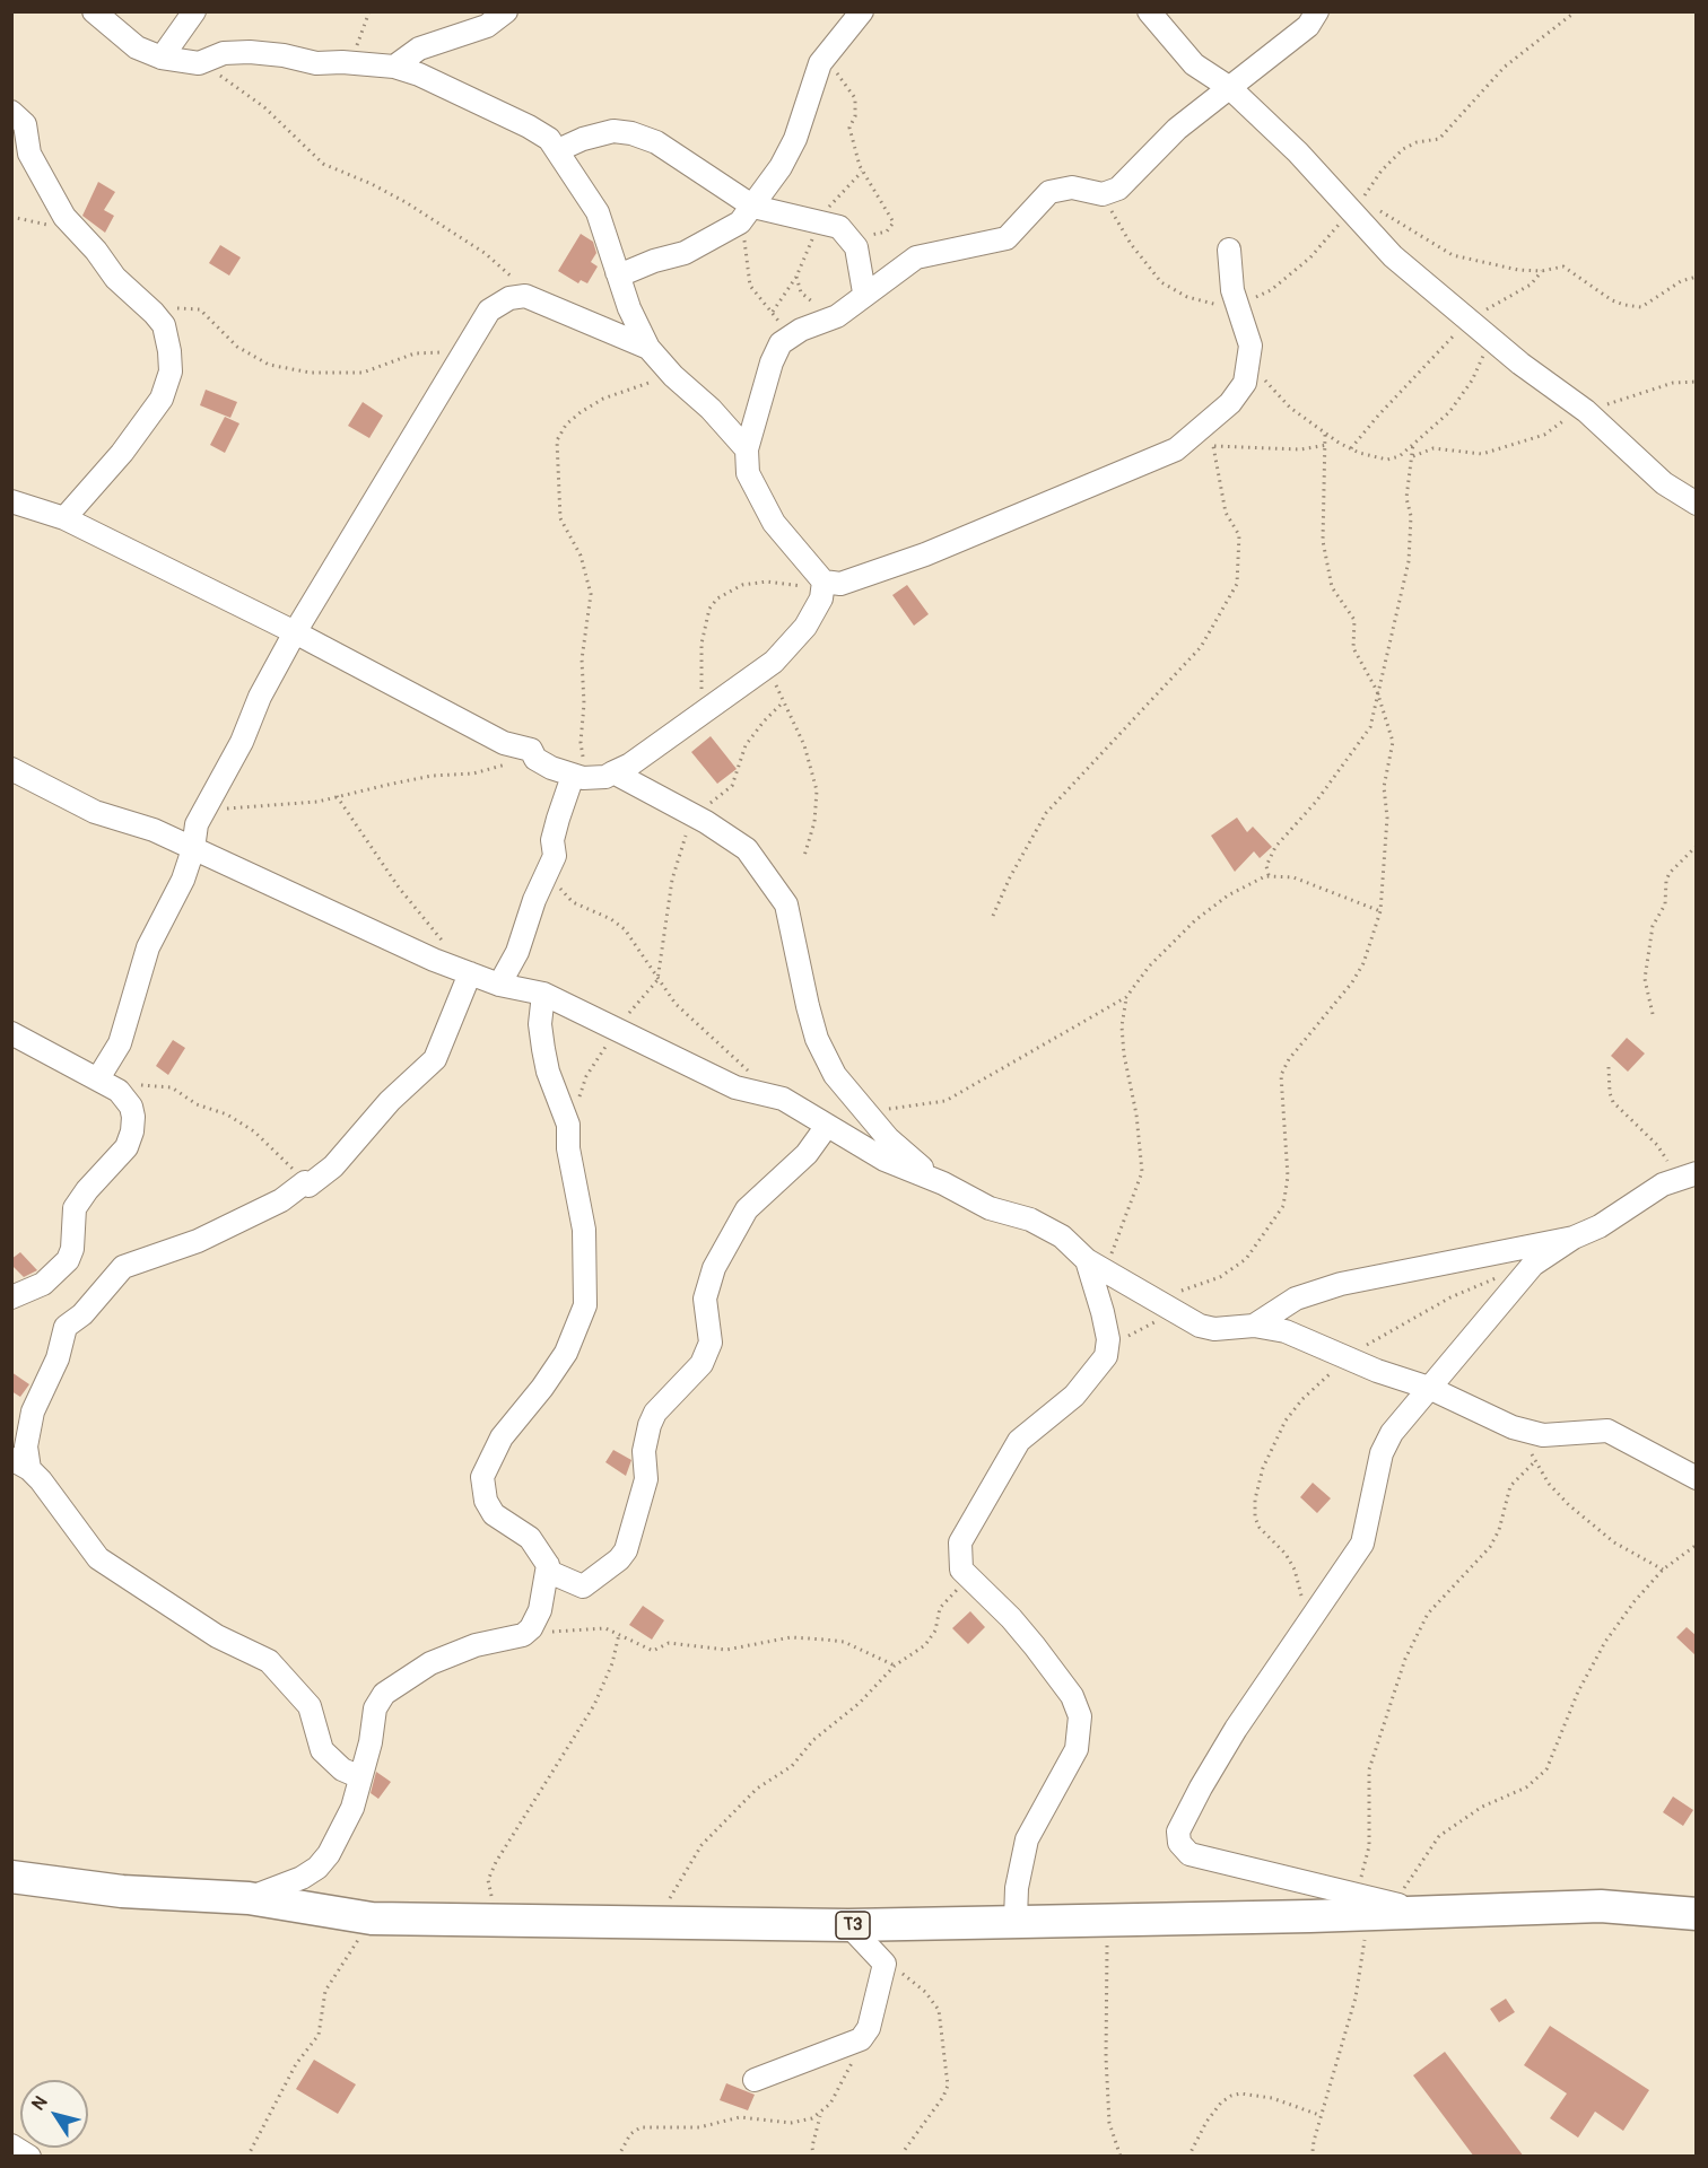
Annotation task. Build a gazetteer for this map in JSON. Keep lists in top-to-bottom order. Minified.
{"streets":{"highway":["T3"]},"north":"top left"}
